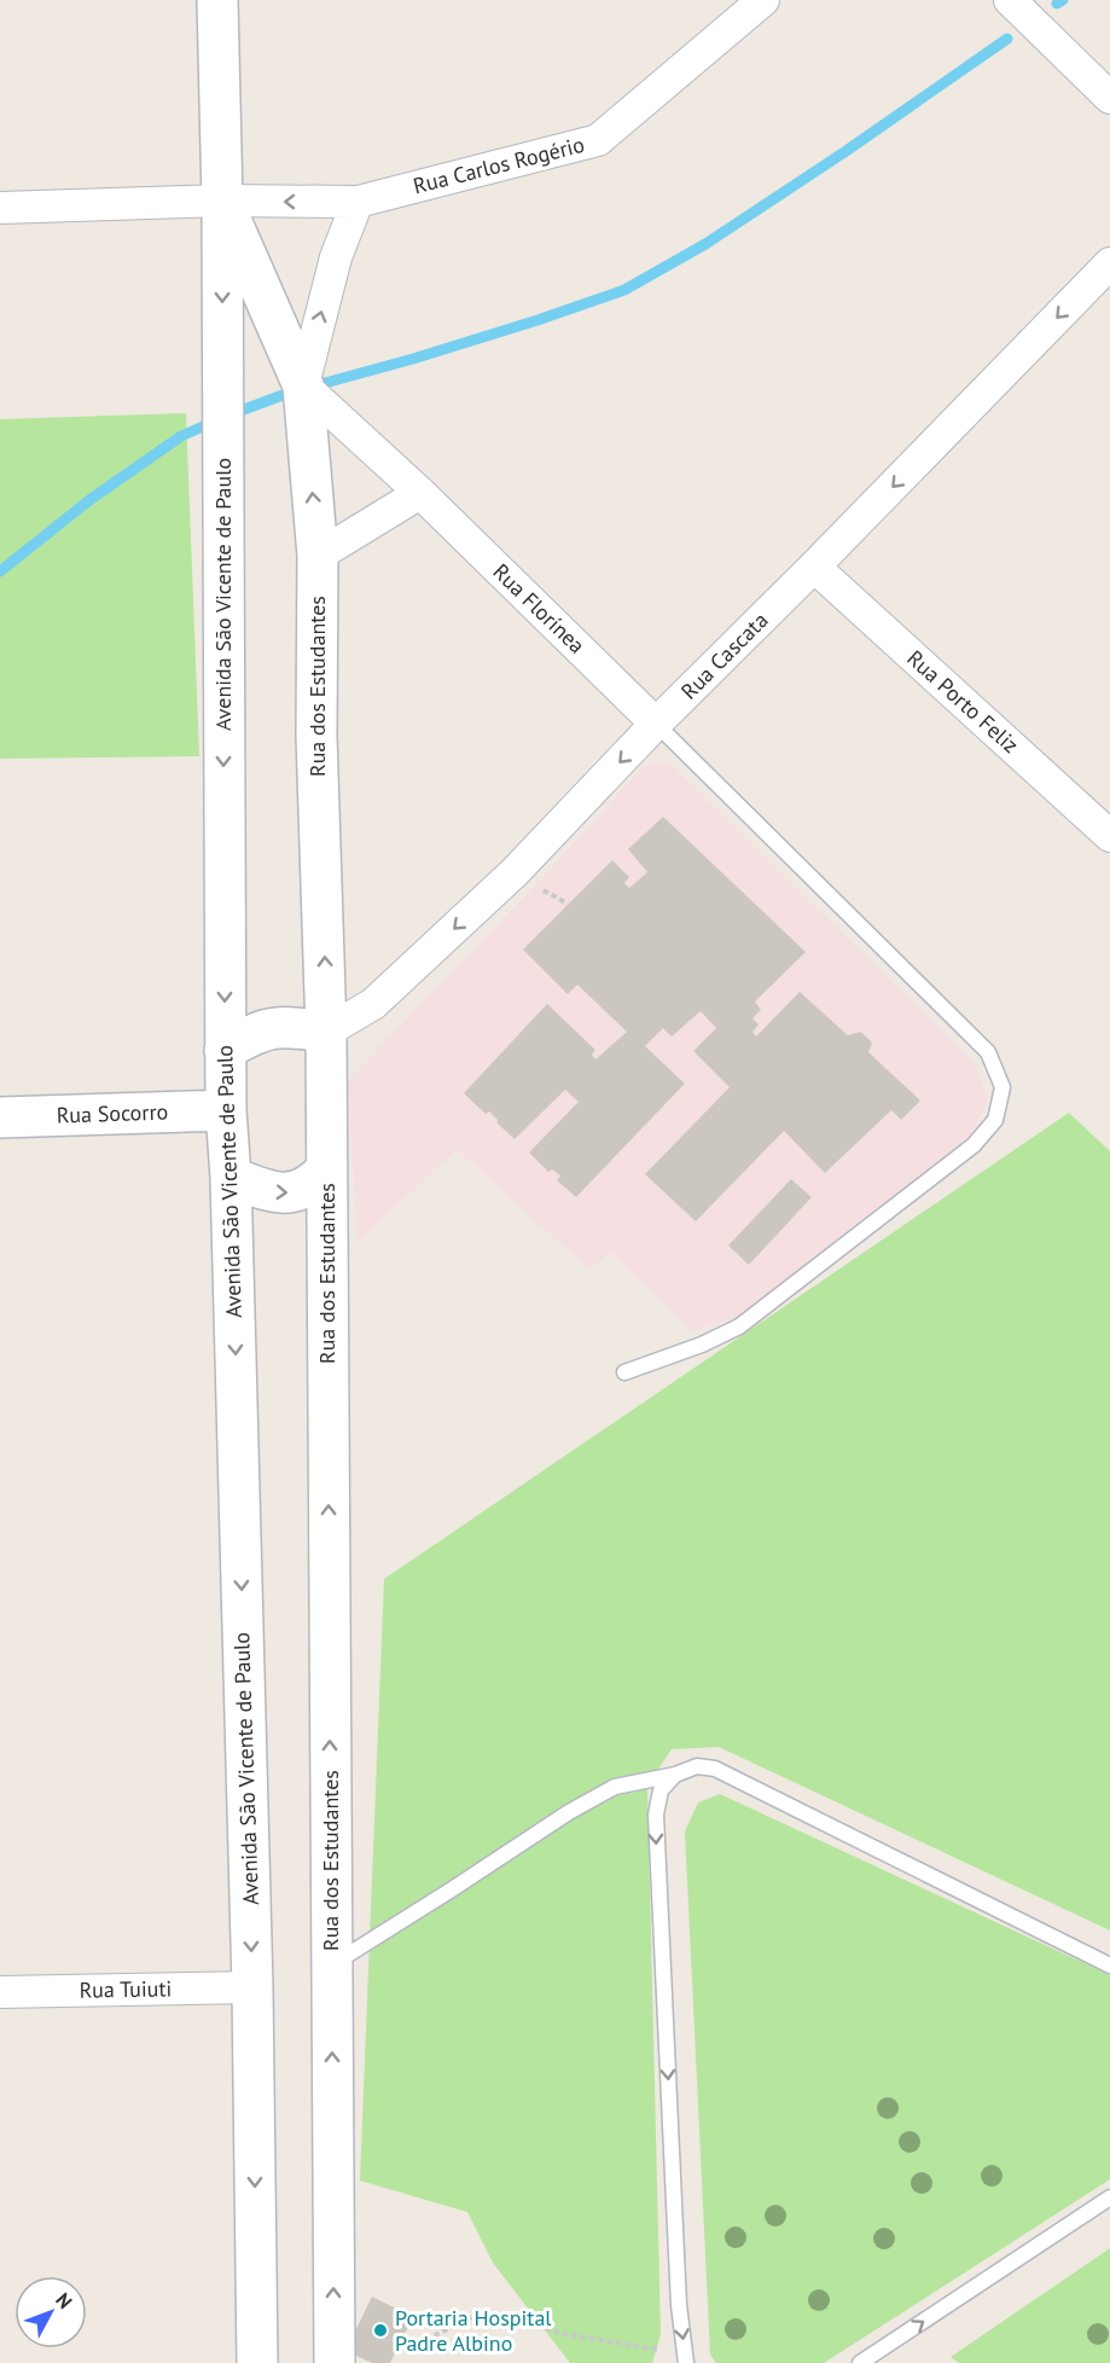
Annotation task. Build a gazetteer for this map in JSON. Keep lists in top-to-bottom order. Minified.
{"streets":{"main road":["Avenida São Vicente de Paulo","Rua dos Estudantes","Rua Socorro"],"street":["Rua Carlos Rogério","Rua Florínea","Rua Cascata","Rua Porto Feliz","Rua Tuiuti"]},"crossings":[["Rua Carlos Rogério","Avenida São Vicente de Paulo"],["Rua Carlos Rogério","Rua dos Estudantes"],["Avenida São Vicente de Paulo","Rua dos Estudantes"],["Avenida São Vicente de Paulo","Rua Socorro"],["Avenida São Vicente de Paulo","Rua Tuiuti"],["Rua Florínea","Rua Cascata"],["Rua Florínea","Rua dos Estudantes"],["Rua Cascata","Rua dos Estudantes"],["Rua Cascata","Rua Porto Feliz"]],"one_way":["Avenida São Vicente de Paulo","Rua Cascata","Rua dos Estudantes"],"places":["Portaria Hospital Padre Albino"],"north":"top right"}
